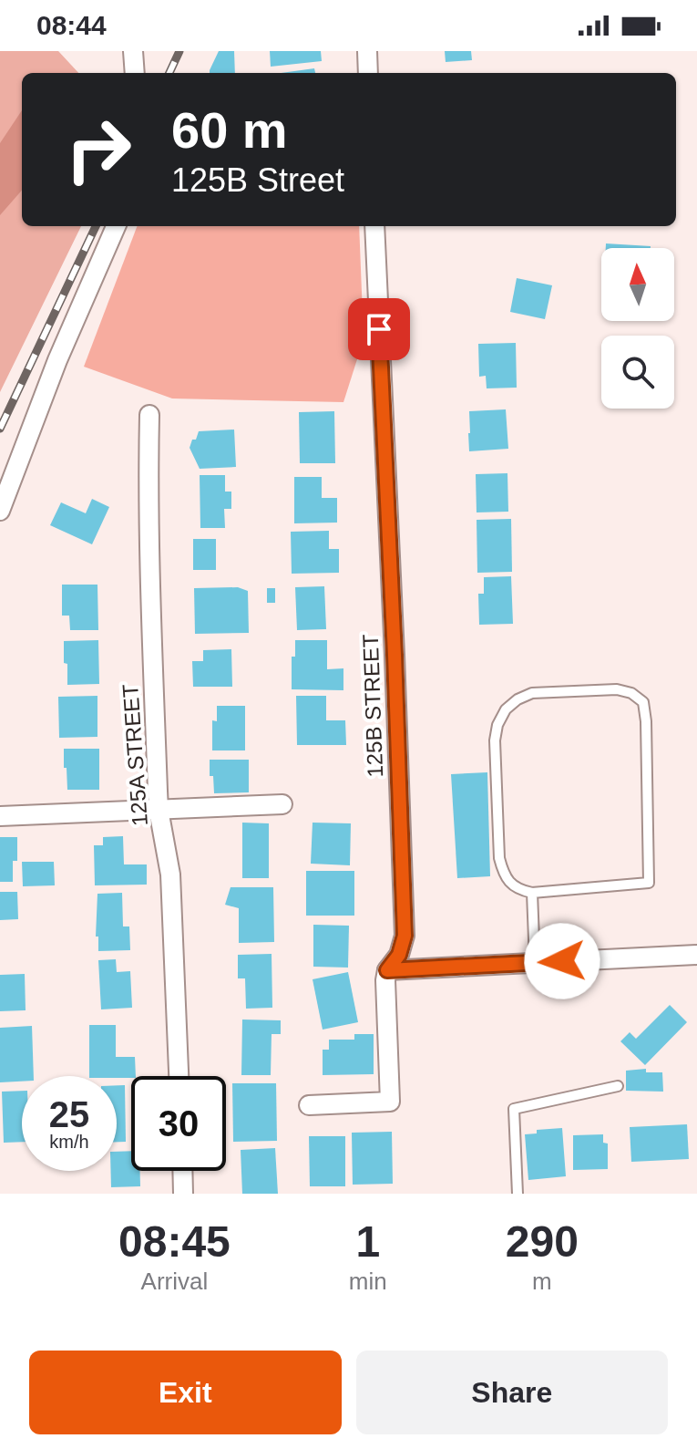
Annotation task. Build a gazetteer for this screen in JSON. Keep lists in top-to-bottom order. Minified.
{"streets":{"street":["125B STREET","125A STREET"]},"north":"top","page":{"status":"08:44","turn":["60 m","125B Street"],"speed":"25 km/h","limit":"30","eta":["08:45","Arrival","1","min","290","m"],"buttons":["Exit","Share"]}}
